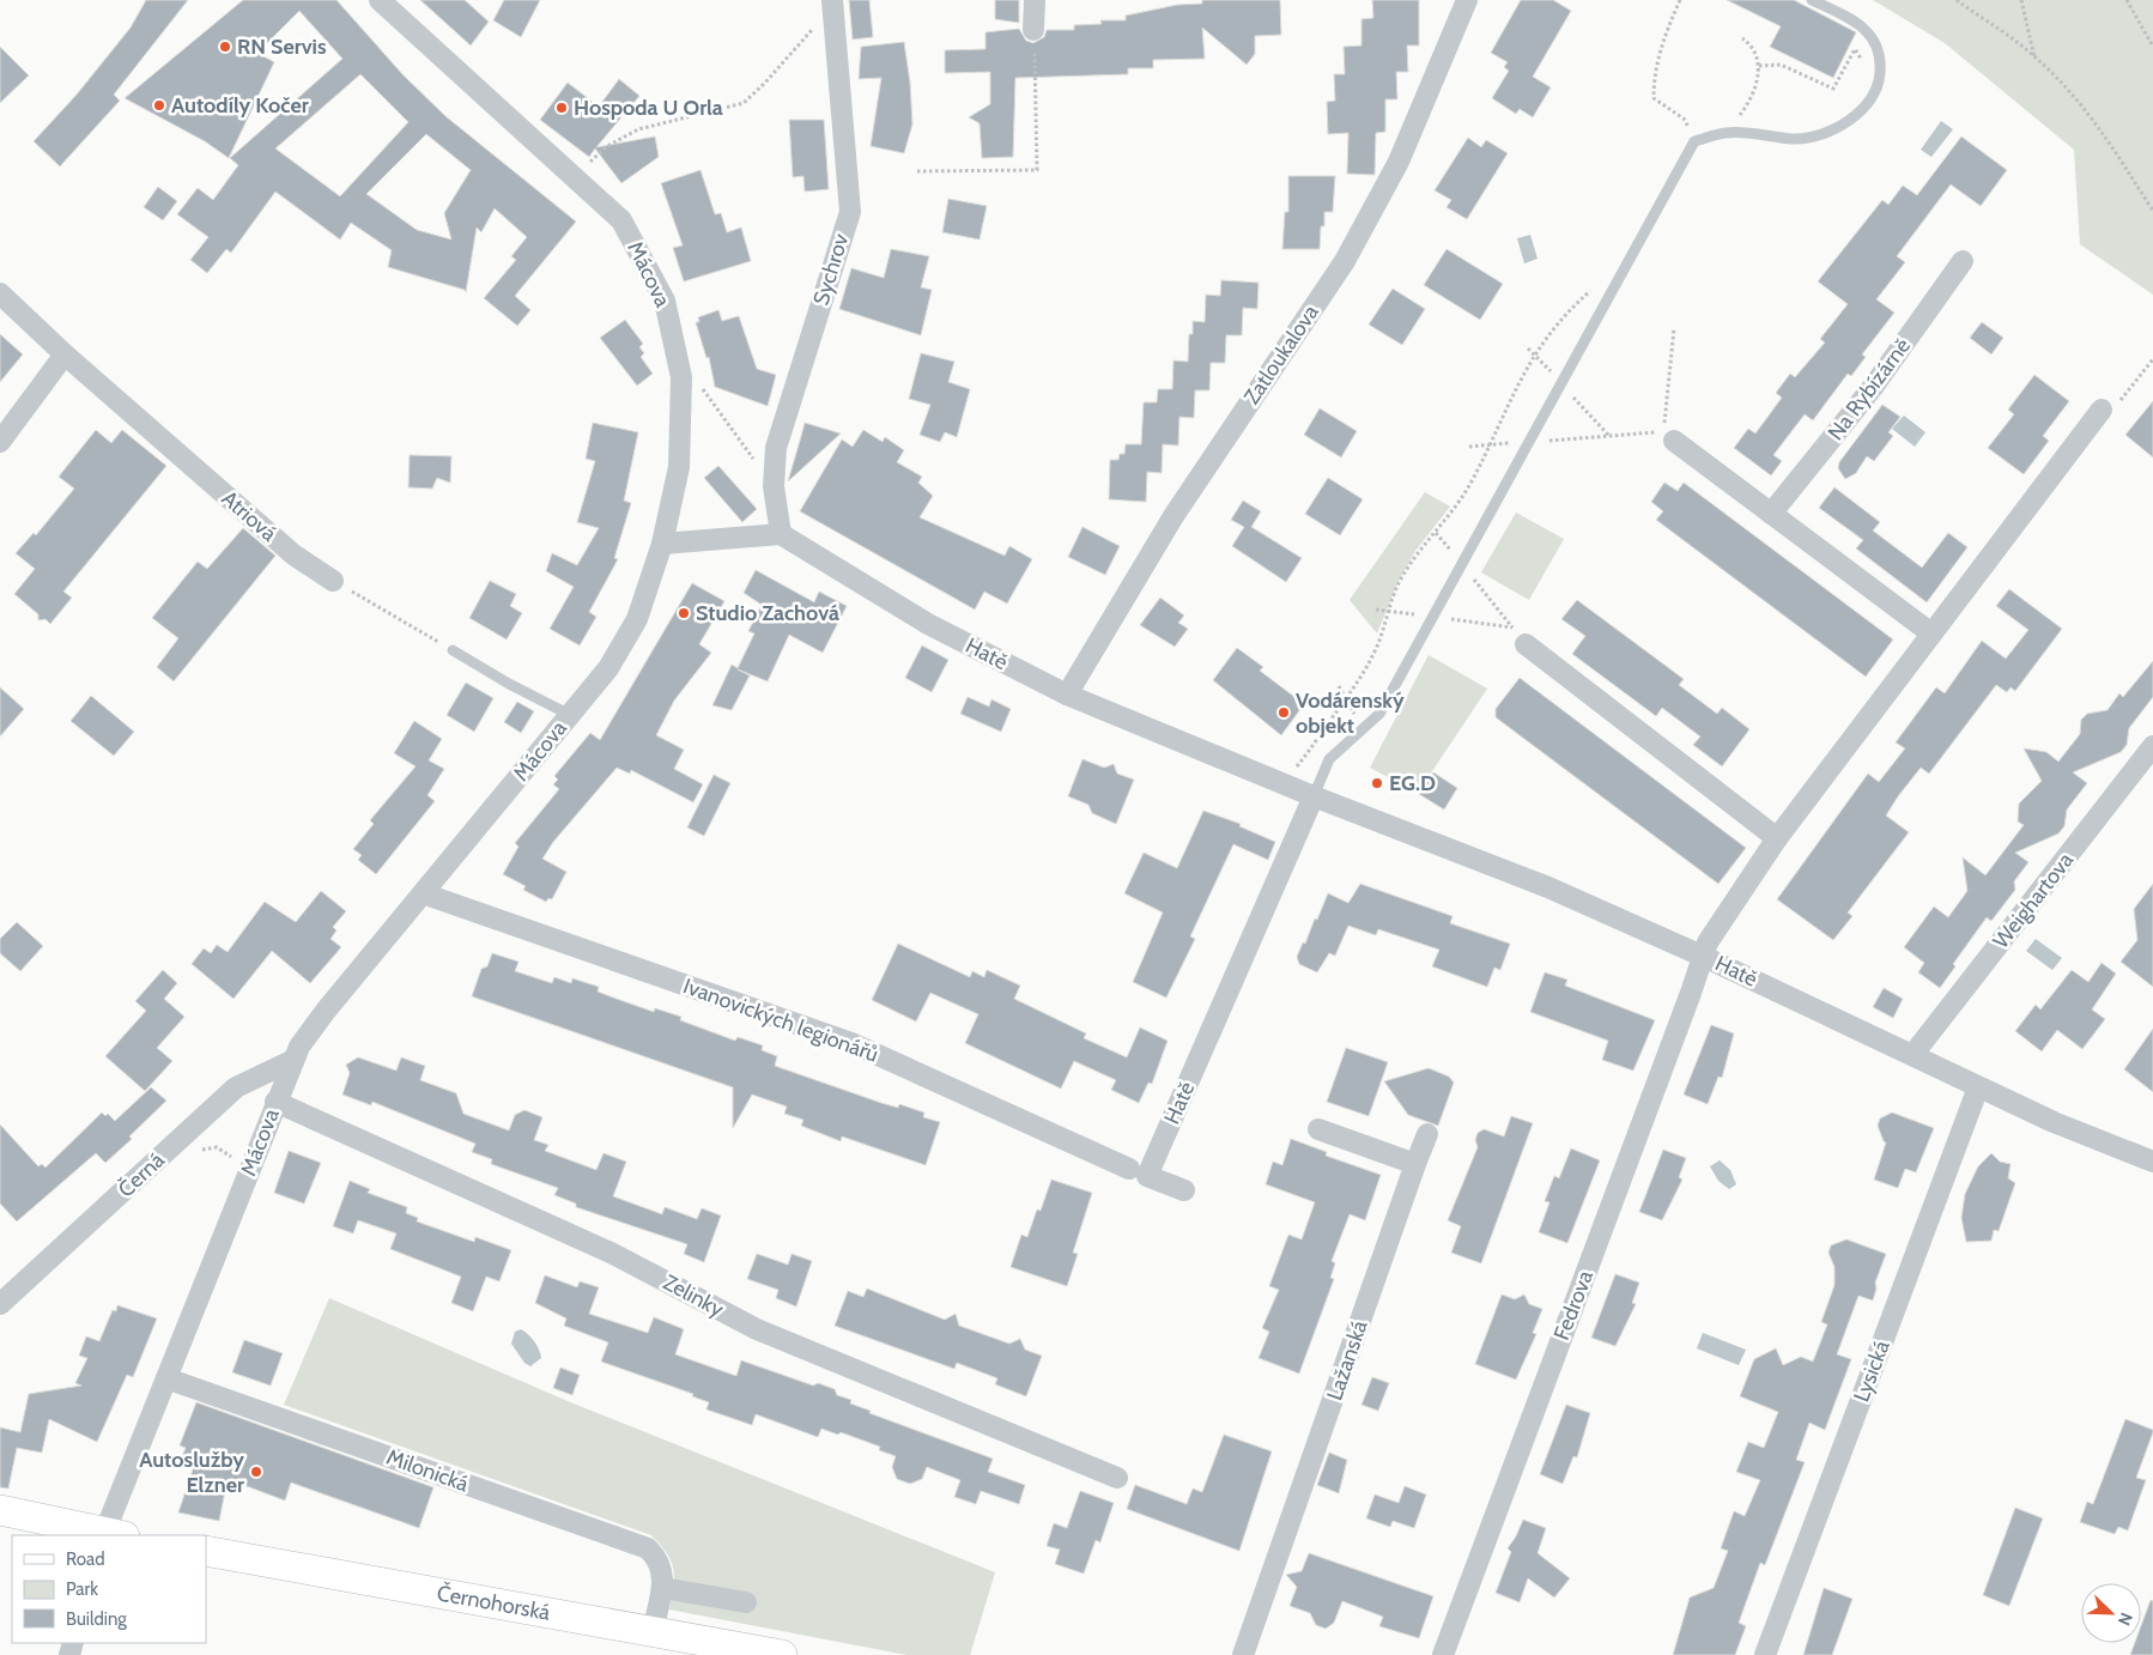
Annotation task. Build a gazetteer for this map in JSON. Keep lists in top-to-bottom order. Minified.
{"streets":{"street":["Sychrov","Mácova","Zatloukalova","Na Rybízárně","Atriová","Hatě","Weighartova","Ivanovických legionářů","Černá","Zelinky","Fedrova","Lažanská","Lysická","Milonická","Černohorská"]},"crossings":[["Sychrov","Hatě"],["Mácova","Ivanovických legionářů"],["Mácova","Černá"],["Mácova","Zelinky"],["Mácova","Milonická"],["Zatloukalova","Hatě"],["Hatě","Weighartova"],["Hatě","Fedrova"],["Hatě","Lysická"],["Milonická","Černohorská"]],"places":["RN Servis","Autodíly Kočer","Hospoda U Orla","Studio Zachová","Vodárenský objekt","EG.D","Autoslužby Elzner"],"legend":["Road","Park","Building"],"north":"bottom right"}
